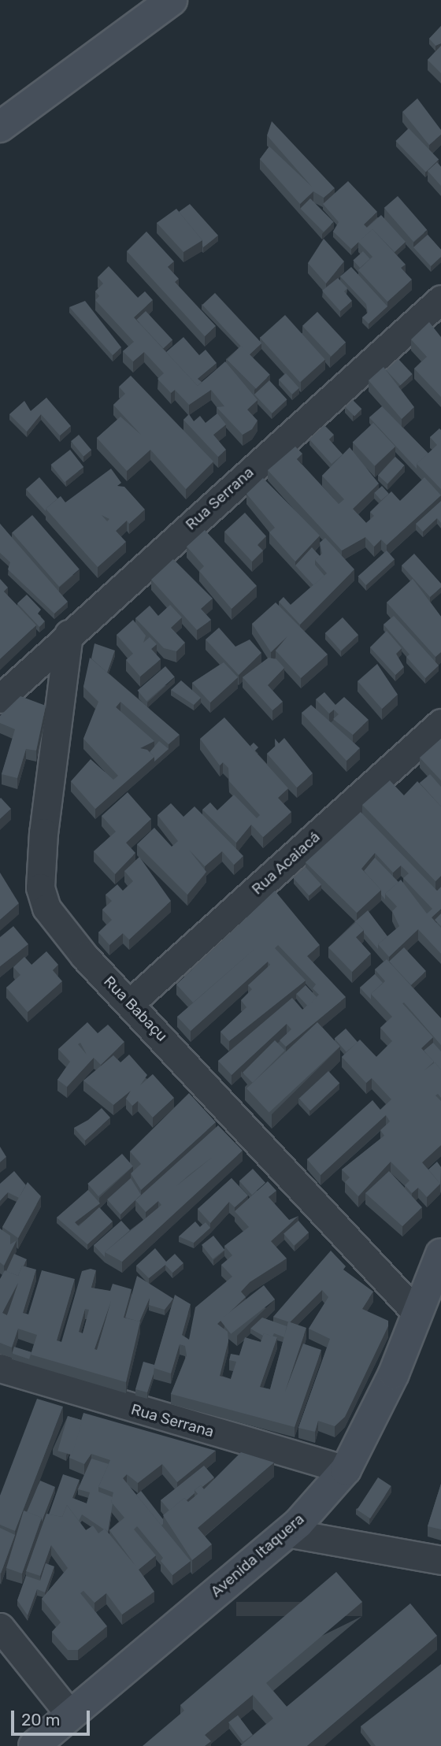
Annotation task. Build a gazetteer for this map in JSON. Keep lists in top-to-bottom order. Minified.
{"streets":{"street":["Rua Serrana","Rua Acaiacá","Rua Babaçu","Avenida Itaquera"]},"crossings":[["Rua Serrana","Rua Babaçu"],["Rua Serrana","Avenida Itaquera"],["Rua Acaiacá","Rua Babaçu"],["Rua Babaçu","Avenida Itaquera"]],"scale_bar":"20 m"}
